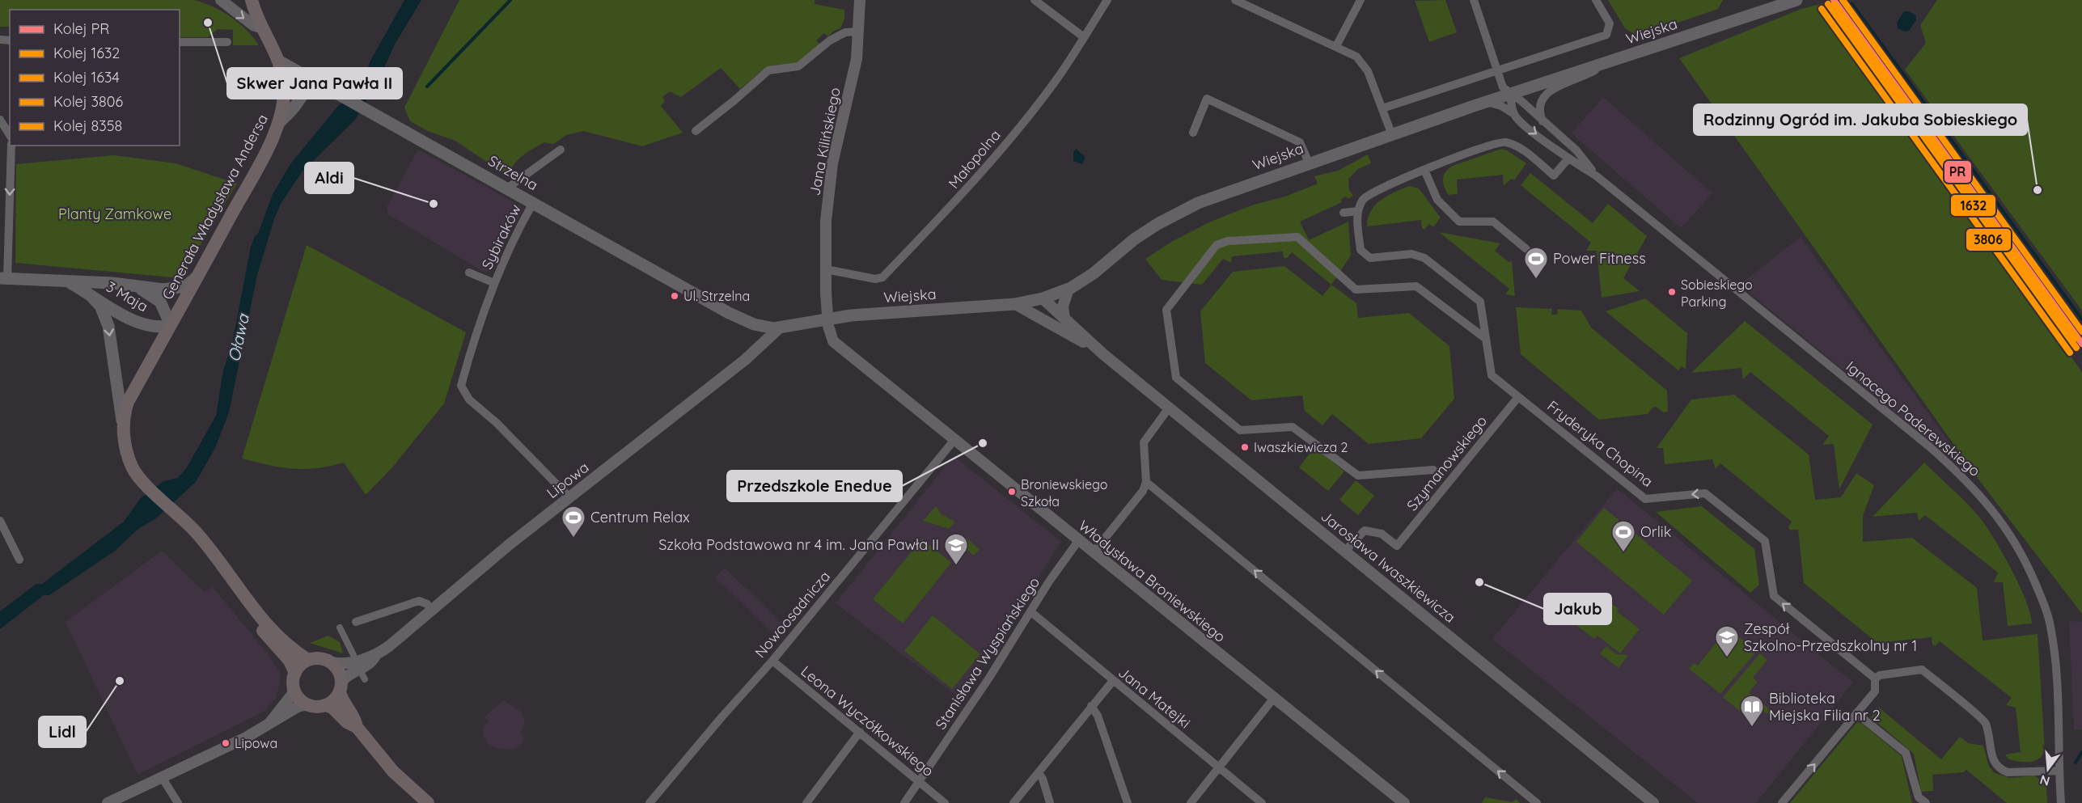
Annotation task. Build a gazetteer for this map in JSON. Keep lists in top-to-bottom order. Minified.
{"streets":{"main road":["Wiejska","Strzelna","Generała Władysława Andersa","3 Maja"],"street":["Jana Kilińskiego","Małopolna","Sybiraków","Ignacego Paderewskiego","Fryderyka Chopina","Szymanowskiego","Lipowa","Jarosława Iwaszkiewicza","Władysława Broniewskiego","Nowoosadnicza","Stanisława Wyspiańskiego","Jana Matejki","Leona Wyczółkowskiego"]},"crossings":[["Wiejska","Jana Kilińskiego"],["Wiejska","Strzelna"],["Wiejska","Lipowa"],["Wiejska","Jarosława Iwaszkiewicza"],["Wiejska","Władysława Broniewskiego"],["Jana Kilińskiego","Małopolna"],["Jana Kilińskiego","Władysława Broniewskiego"],["Strzelna","Generała Władysława Andersa"],["Strzelna","Sybiraków"],["Strzelna","Lipowa"],["Generała Władysława Andersa","3 Maja"],["Fryderyka Chopina","Szymanowskiego"],["Szymanowskiego","Jarosława Iwaszkiewicza"],["Władysława Broniewskiego","Nowoosadnicza"],["Władysława Broniewskiego","Stanisława Wyspiańskiego"],["Nowoosadnicza","Leona Wyczółkowskiego"],["Stanisława Wyspiańskiego","Jana Matejki"],["Stanisława Wyspiańskiego","Leona Wyczółkowskiego"]],"one_way":["Fryderyka Chopina"],"water":["Oława"],"parks":["Planty Zamkowe"],"places":{"other":["Skwer Jana Pawła II","Rodzinny Ogród im. Jakuba Sobieskiego","Aldi","Sobieskiego Parking","Ul. Strzelna","Przedszkole Enedue","Iwaszkiewicza 2","Broniewskiego Szkoła","Jakub","Lidl","Lipowa"],"sports":["Power Fitness","Centrum Relax","Orlik"],"school or university":["Szkoła Podstawowa nr 4 im. Jana Pawła II","Zespół Szkolno-Przedszkolny nr 1"],"library":["Biblioteka Miejska Filia nr 2"]},"lines":["rail line PR","rail line 1634","rail line 1632","rail line 8358","rail line 3806"],"legend":["Kolej PR","Kolej 1632","Kolej 1634","Kolej 3806","Kolej 8358"],"north":"bottom"}
